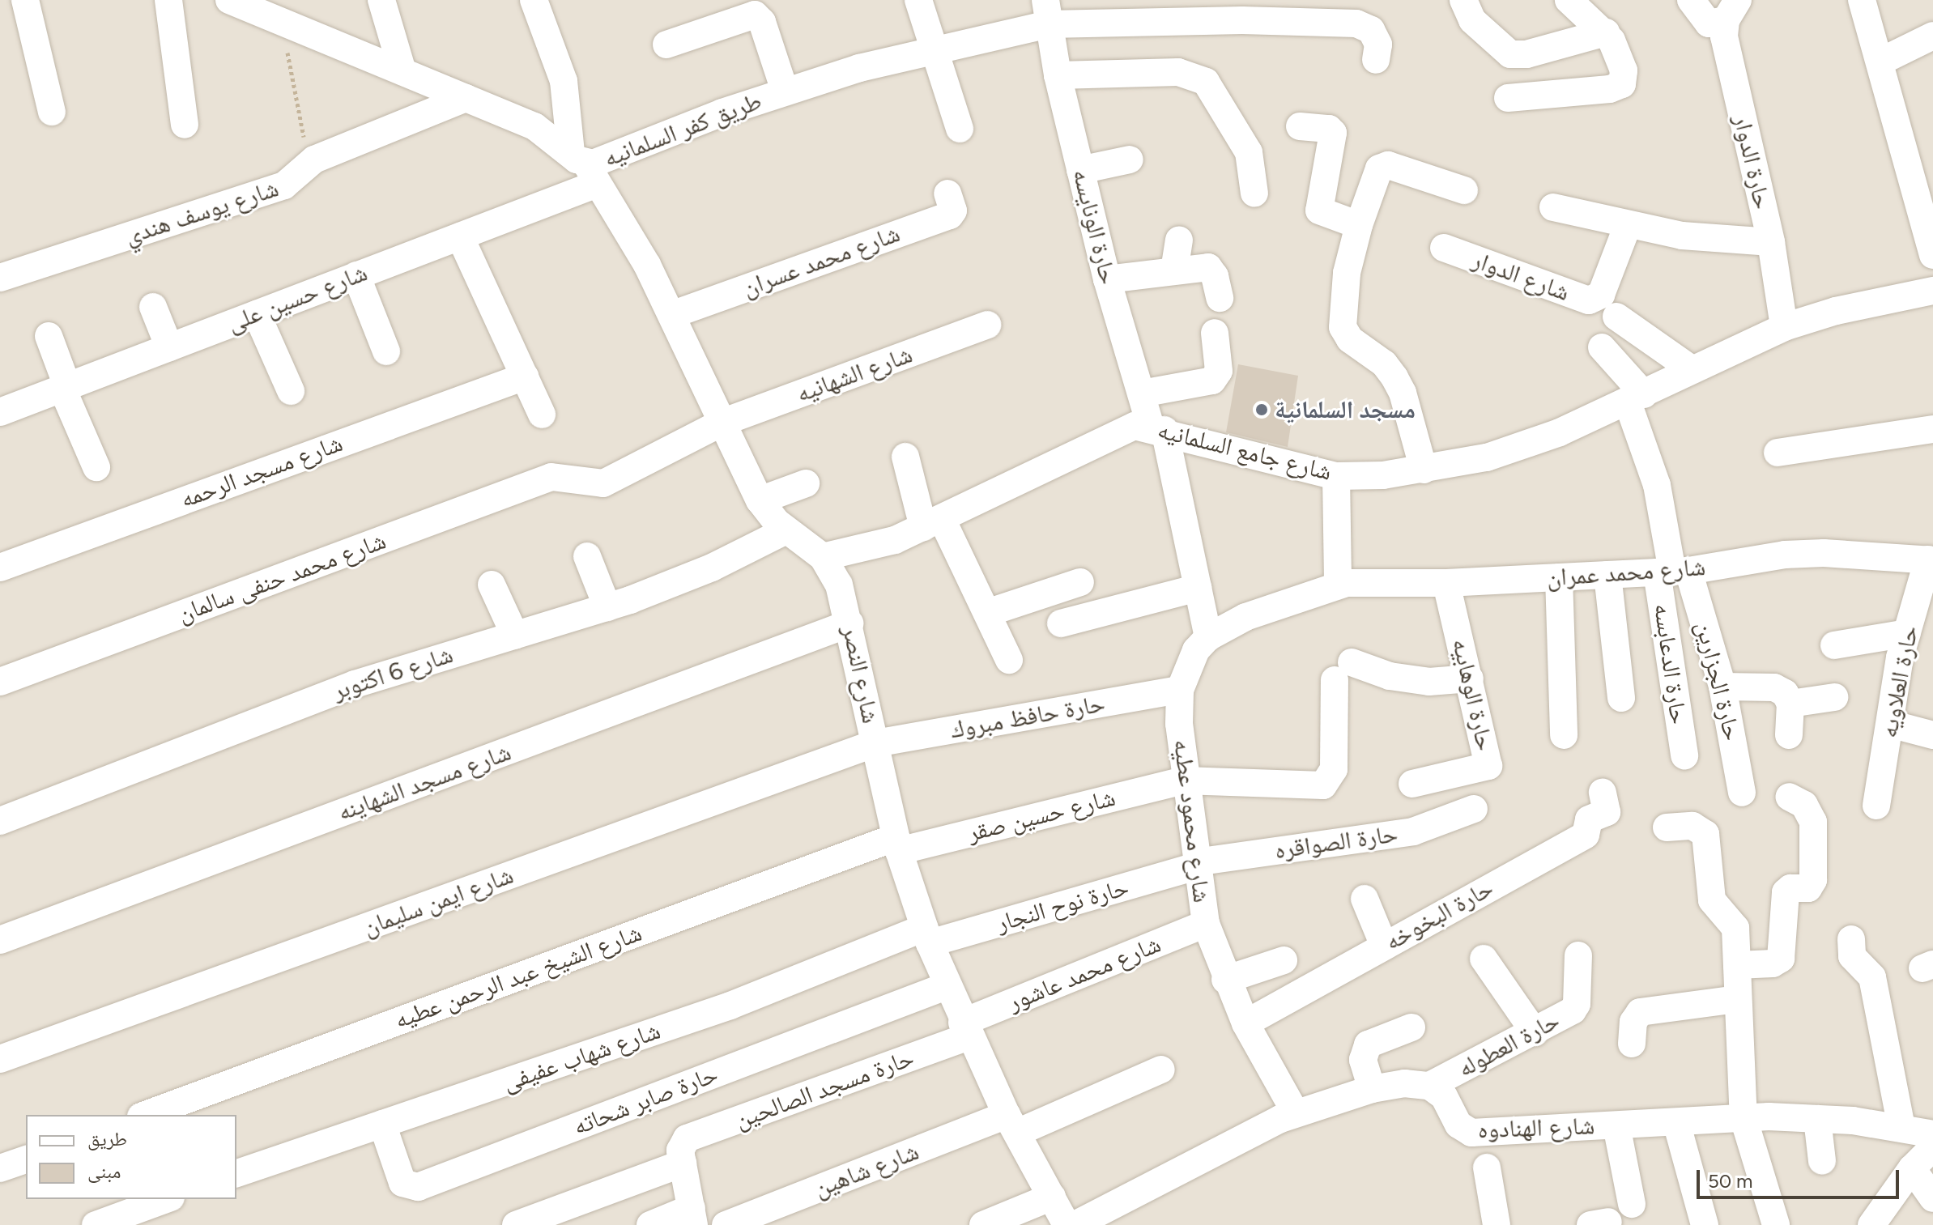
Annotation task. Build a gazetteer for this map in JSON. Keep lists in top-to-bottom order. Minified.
{"streets":{"street":["طريق كفر السلمانيه","حارة الدوار","شارع يوسف هندي","حارة الونايسه","شارع محمد عسران","شارع الدوار","شارع حسين على","شارع الشهانيه","شارع جامع السلمانيه","شارع مسجد الرحمه","شارع محمد عمران","شارع محمد حنفى سالمان","حارة الدعابسه","شارع 6 اكتوبر","شارع النصر","حارة الجزارين","حارة العلاويه","حارة الوهابيه","حارة حافظ مبروك","شارع مسجد الشهاينه","شارع حسين صقر","شارع محمود عطيه","حارة الصواقره","شارع ايمن سليمان","حارة نوح النجار","حارة البخوخه","شارع محمد عاشور","شارع الشيخ عبد الرحمن عطيه","حارة العطوله","شارع شهاب عفيفى","حارة مسجد الصالحين","حارة صابر شحاته","شارع الهنادوه","شارع شاهين"]},"crossings":[["طريق كفر السلمانيه","شارع يوسف هندي"],["طريق كفر السلمانيه","حارة الونايسه"],["طريق كفر السلمانيه","شارع حسين على"],["طريق كفر السلمانيه","شارع النصر"],["حارة الدوار","شارع جامع السلمانيه"],["حارة الونايسه","شارع جامع السلمانيه"],["حارة الونايسه","شارع محمود عطيه"],["شارع محمد عسران","شارع النصر"],["شارع حسين على","شارع النصر"],["شارع الشهانيه","شارع محمد حنفى سالمان"],["شارع الشهانيه","شارع النصر"],["شارع جامع السلمانيه","شارع النصر"],["شارع محمد عمران","حارة الدعابسه"],["شارع محمد عمران","حارة الجزارين"],["شارع محمد عمران","حارة العلاويه"],["شارع محمد عمران","حارة الوهابيه"],["شارع محمد عمران","شارع محمود عطيه"],["حارة الدعابسه","حارة الجزارين"],["شارع 6 اكتوبر","شارع النصر"],["شارع النصر","حارة حافظ مبروك"],["شارع النصر","شارع مسجد الشهاينه"],["شارع النصر","شارع حسين صقر"],["شارع النصر","شارع ايمن سليمان"],["شارع النصر","حارة نوح النجار"],["شارع النصر","شارع محمد عاشور"],["شارع النصر","شارع الشيخ عبد الرحمن عطيه"],["شارع النصر","شارع شهاب عفيفى"],["شارع النصر","حارة مسجد الصالحين"],["شارع النصر","حارة صابر شحاته"],["شارع النصر","شارع شاهين"],["حارة الوهابيه","شارع حسين صقر"],["حارة حافظ مبروك","شارع محمود عطيه"],["حارة حافظ مبروك","شارع ايمن سليمان"],["شارع حسين صقر","شارع محمود عطيه"],["شارع حسين صقر","شارع الشيخ عبد الرحمن عطيه"],["شارع محمود عطيه","حارة الصواقره"],["شارع محمود عطيه","حارة نوح النجار"],["شارع محمود عطيه","حارة البخوخه"],["شارع محمود عطيه","شارع محمد عاشور"],["حارة الصواقره","حارة نوح النجار"],["حارة نوح النجار","شارع شهاب عفيفى"],["شارع محمد عاشور","حارة مسجد الصالحين"],["حارة العطوله","شارع الهنادوه"],["شارع شهاب عفيفى","حارة صابر شحاته"]],"places":["مسجد السلمانية"],"legend":["طريق","مبنى"],"scale_bar":"50 m"}
